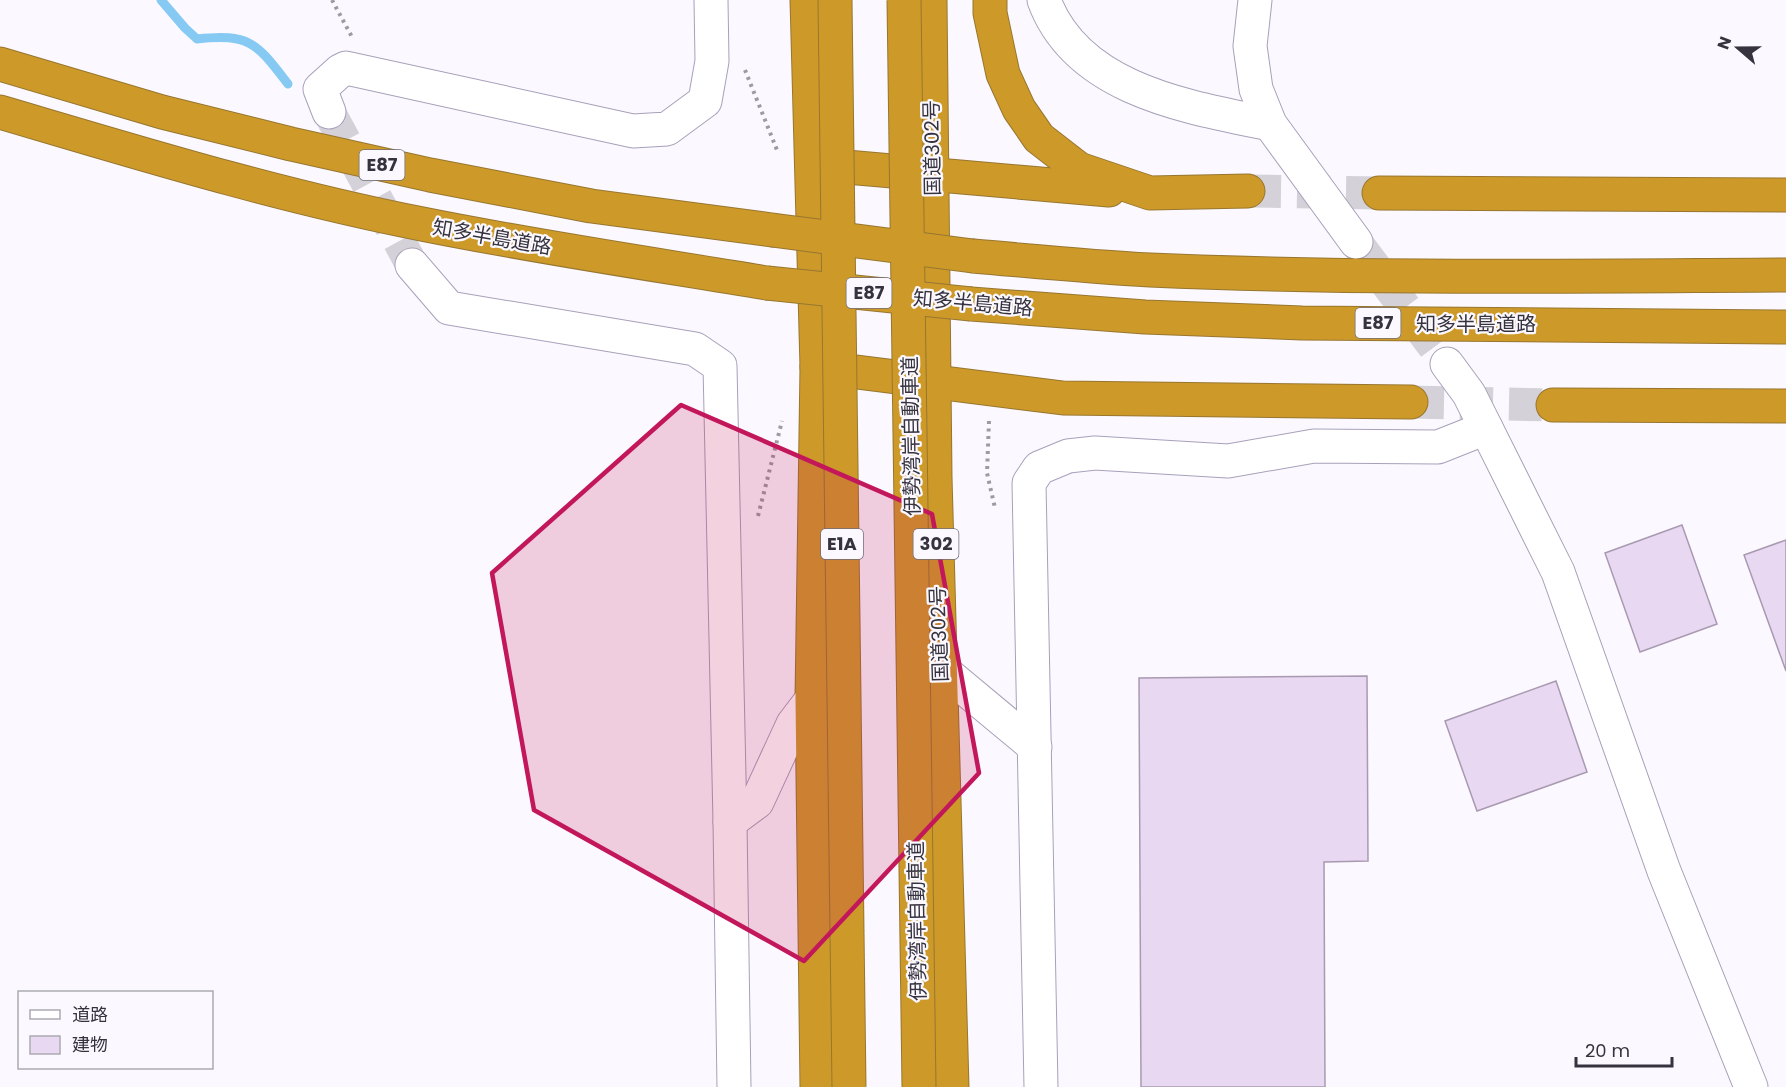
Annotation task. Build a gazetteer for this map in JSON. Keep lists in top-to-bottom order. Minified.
{"streets":{"highway":["国道302号","E87","知多半島道路","伊勢湾岸自動車道","E1A","302"]},"legend":["道路","建物"],"scale_bar":"20 m","north":"left"}
